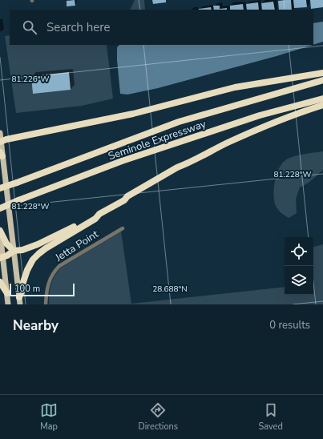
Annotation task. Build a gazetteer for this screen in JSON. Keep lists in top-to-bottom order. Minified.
{"streets":{"highway":["Seminole Expressway"],"street":["Jetta Point"]},"scale_bar":"100 m","page":{"search":"Search here","scale":"100 m","heading":["Nearby","0 results"],"nav":["Map","Directions","Saved"]},"coordinates":["81.226°W","81.228°W","28.688°N"]}
